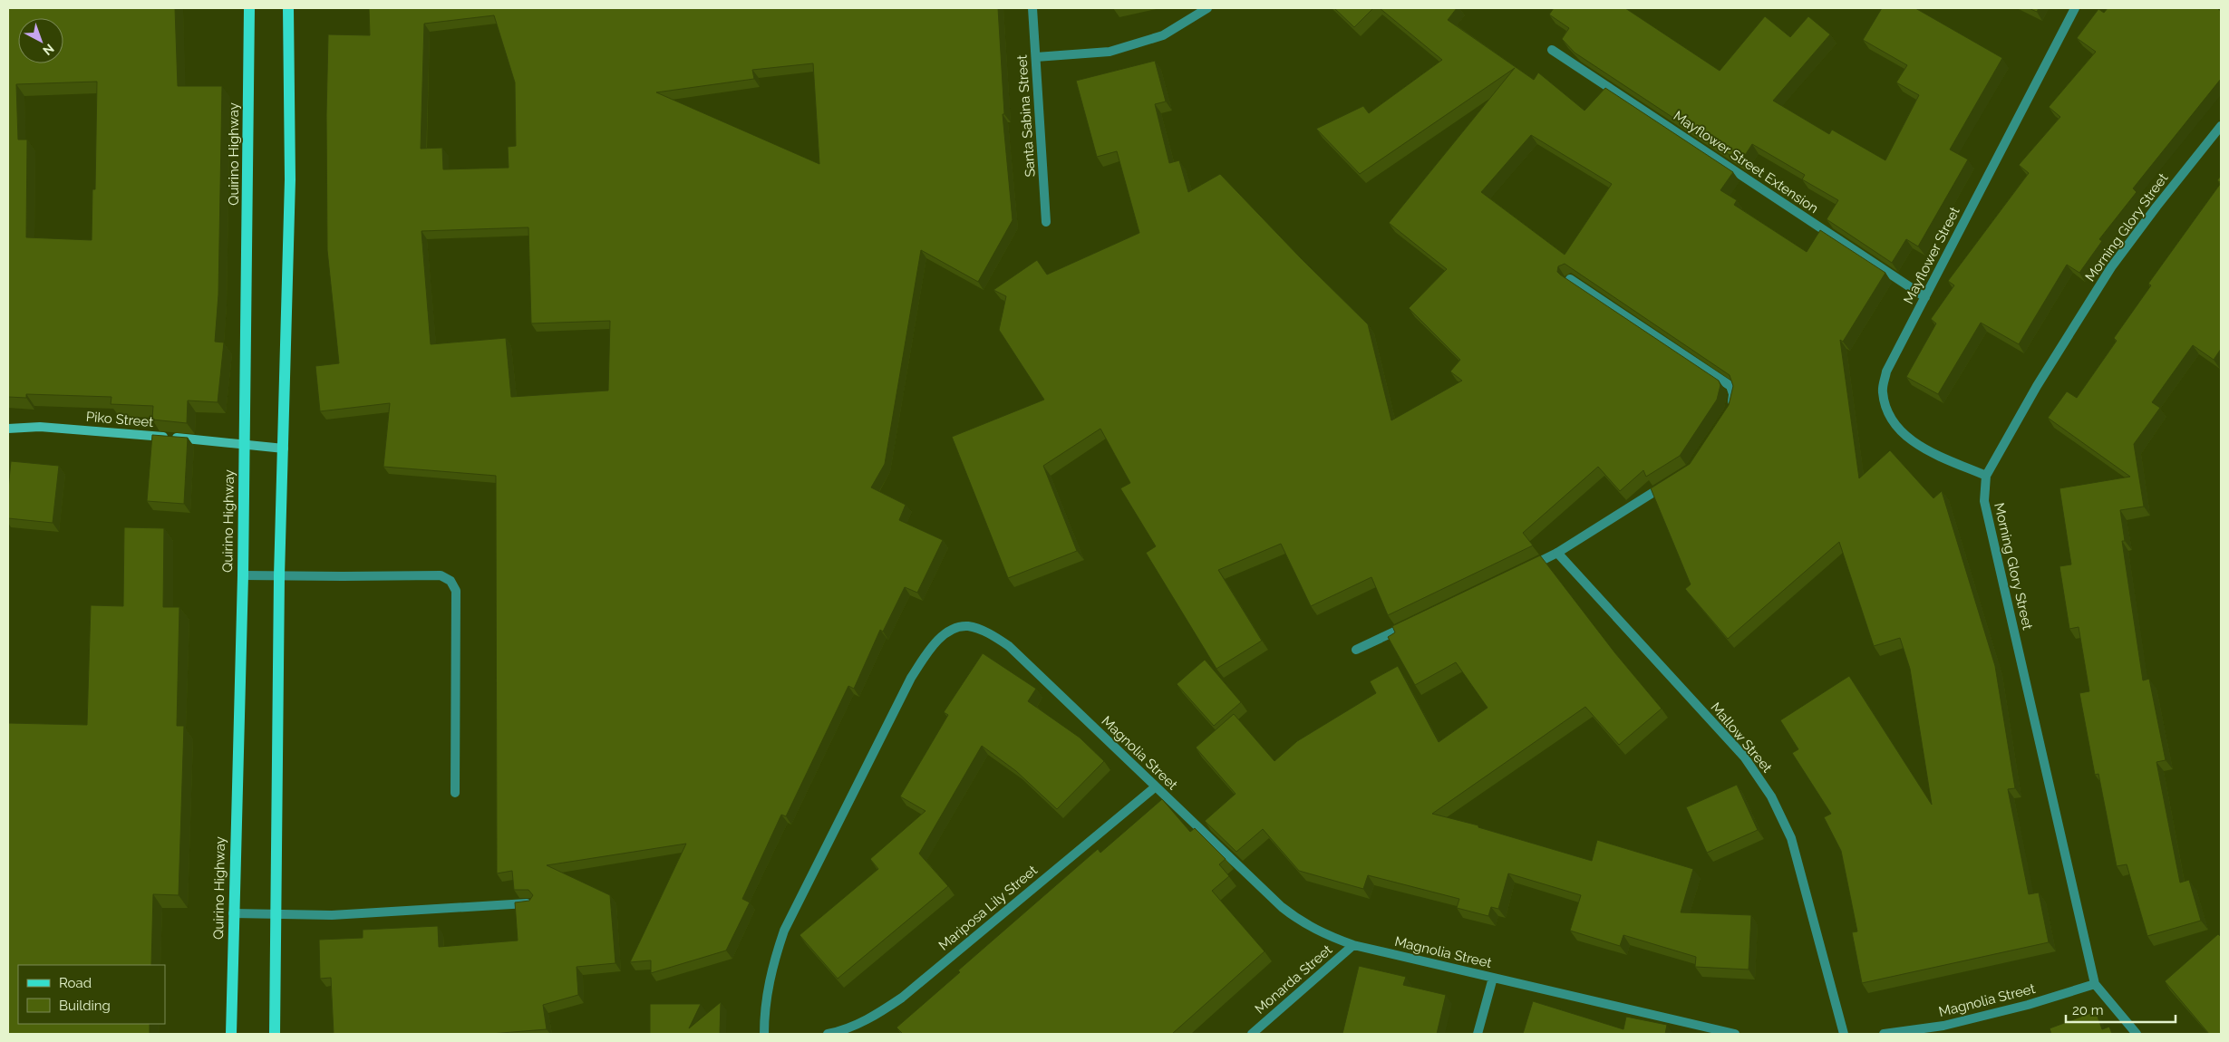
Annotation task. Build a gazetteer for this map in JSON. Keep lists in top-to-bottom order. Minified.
{"streets":{"main road":["Quirino Highway"],"street":["Santa Sabina Street","Mayflower Street Extension","Morning Glory Street","Mayflower Street","Piko Street","Mallow Street","Magnolia Street","Mariposa Lily Street","Monarda Street"]},"crossings":[["Quirino Highway","Piko Street"],["Mayflower Street Extension","Mayflower Street"],["Morning Glory Street","Mayflower Street"],["Morning Glory Street","Magnolia Street"],["Magnolia Street","Mariposa Lily Street"],["Magnolia Street","Monarda Street"]],"legend":["Road","Building"],"scale_bar":"20 m","north":"bottom right"}
